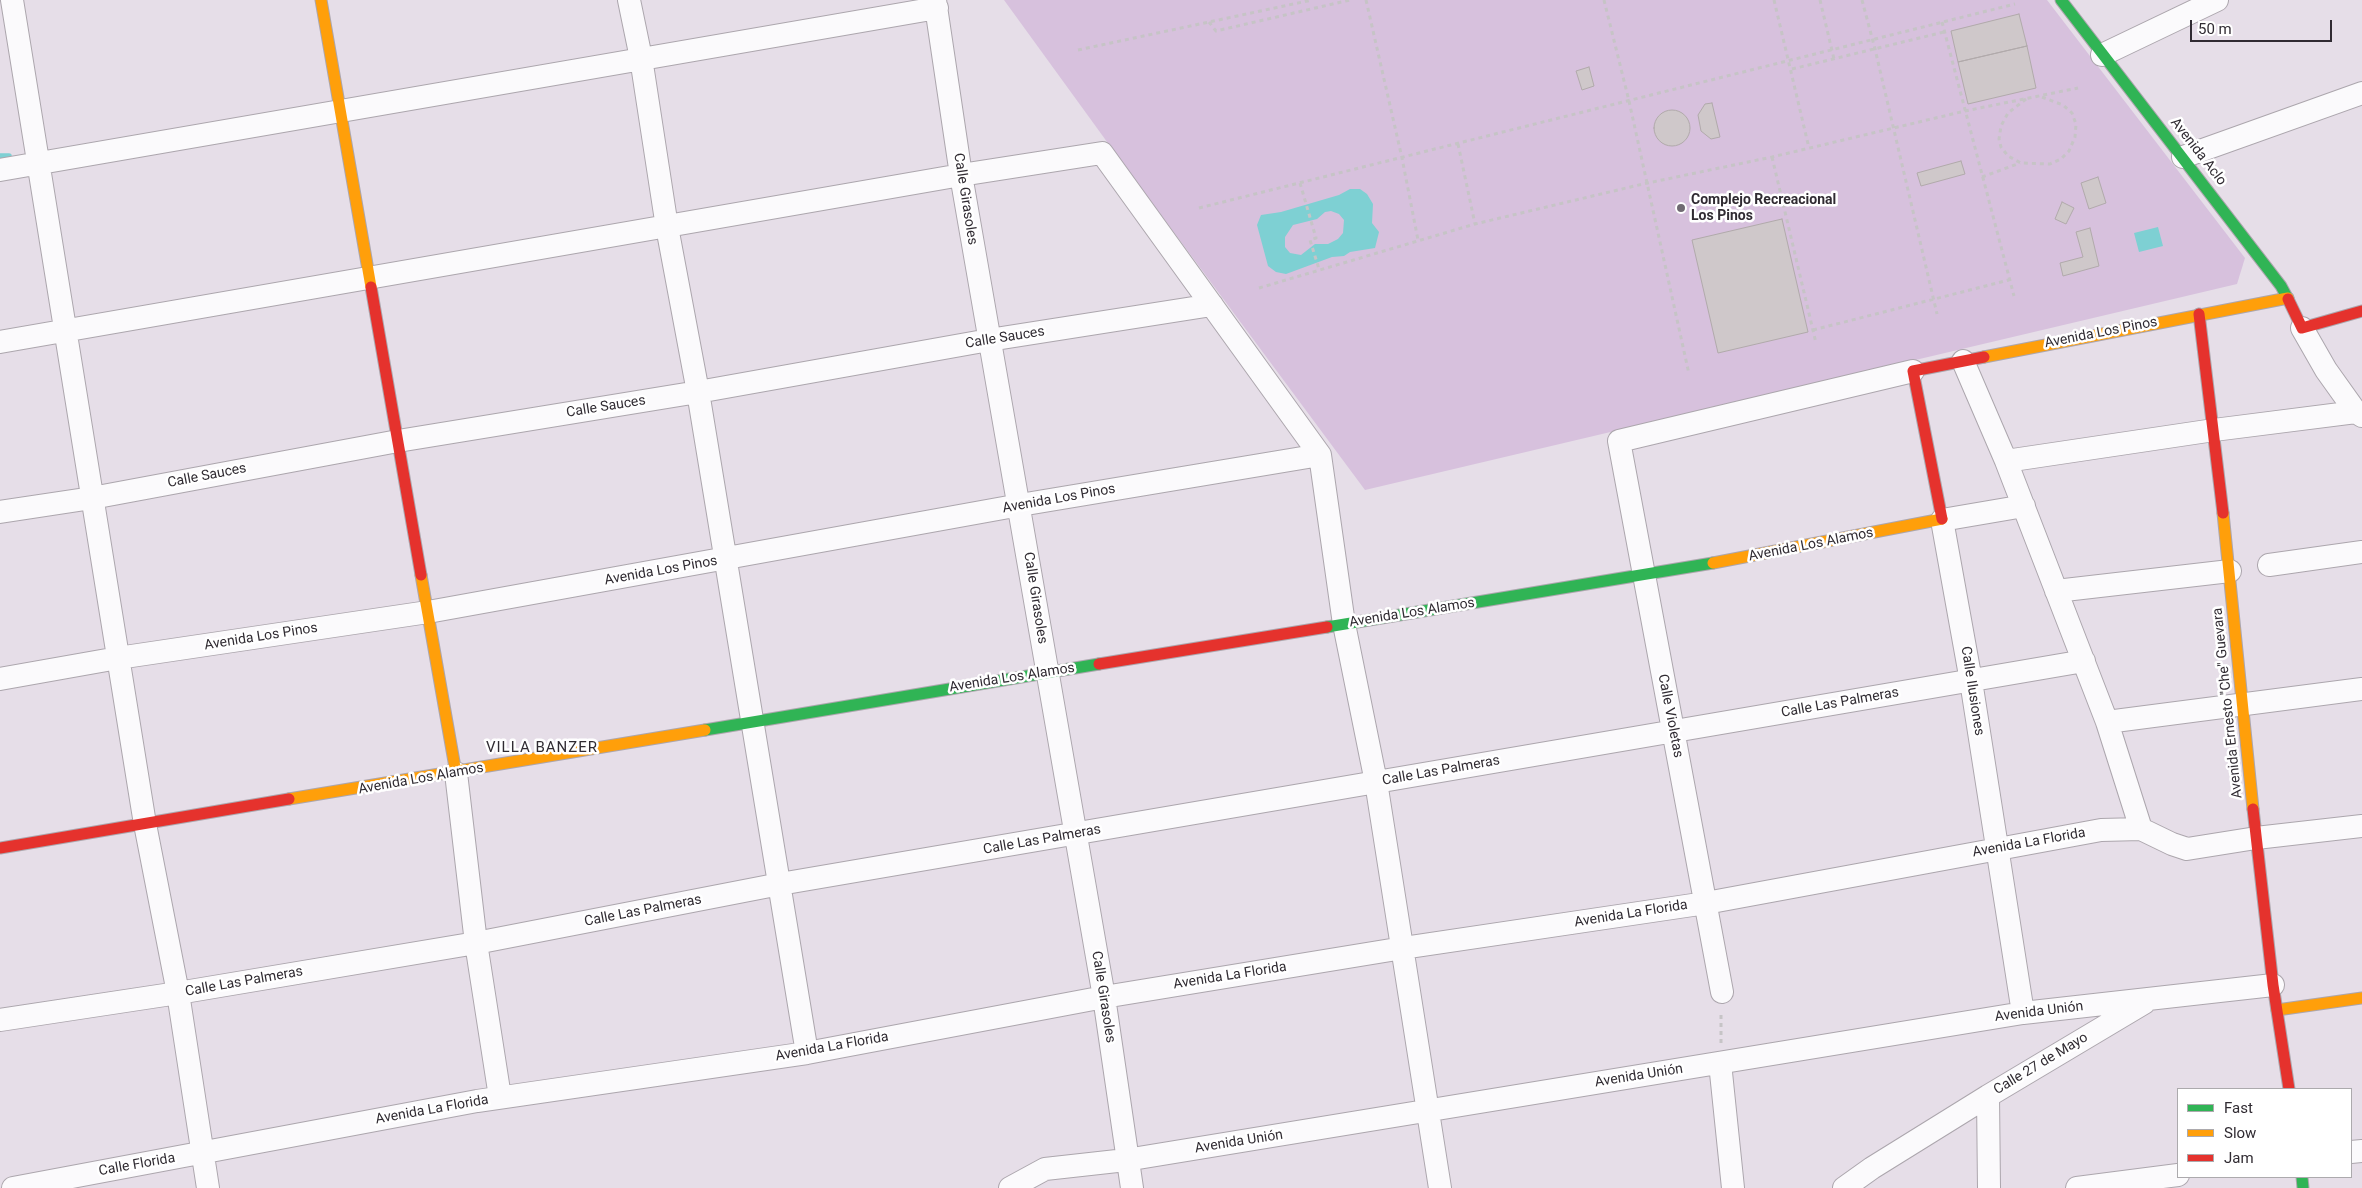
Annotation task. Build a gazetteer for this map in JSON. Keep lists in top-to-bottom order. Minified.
{"streets":{"street":["Avenida Aclo","Calle Girasoles","Avenida Los Pinos","Calle Sauces","Avenida Los Alamos","Calle Ilusiones","Calle Las Palmeras","Avenida Ernesto \"Che\" Guevara","Calle Violetas","Avenida La Florida","Avenida Unión","Calle 27 de Mayo","Calle Florida"]},"crossings":[["Avenida Aclo","Avenida Los Pinos"],["Calle Girasoles","Avenida Los Pinos"],["Calle Girasoles","Calle Sauces"],["Calle Girasoles","Avenida Los Alamos"],["Calle Girasoles","Calle Las Palmeras"],["Calle Girasoles","Avenida La Florida"],["Calle Girasoles","Avenida Unión"],["Avenida Los Pinos","Calle Ilusiones"],["Avenida Los Pinos","Avenida Ernesto \"Che\" Guevara"],["Avenida Los Pinos","Calle Violetas"],["Avenida Los Alamos","Calle Ilusiones"],["Avenida Los Alamos","Calle Violetas"],["Calle Ilusiones","Calle Las Palmeras"],["Calle Ilusiones","Calle Violetas"],["Calle Ilusiones","Avenida La Florida"],["Calle Ilusiones","Avenida Unión"],["Calle Las Palmeras","Calle Violetas"],["Avenida Ernesto \"Che\" Guevara","Avenida La Florida"],["Avenida Ernesto \"Che\" Guevara","Avenida Unión"],["Calle Violetas","Avenida La Florida"],["Avenida La Florida","Calle Florida"],["Avenida Unión","Calle 27 de Mayo"]],"districts":["VILLA BANZER"],"places":["Complejo Recreacional Los Pinos"],"legend":["Fast","Slow","Jam"],"scale_bar":"50 m"}
